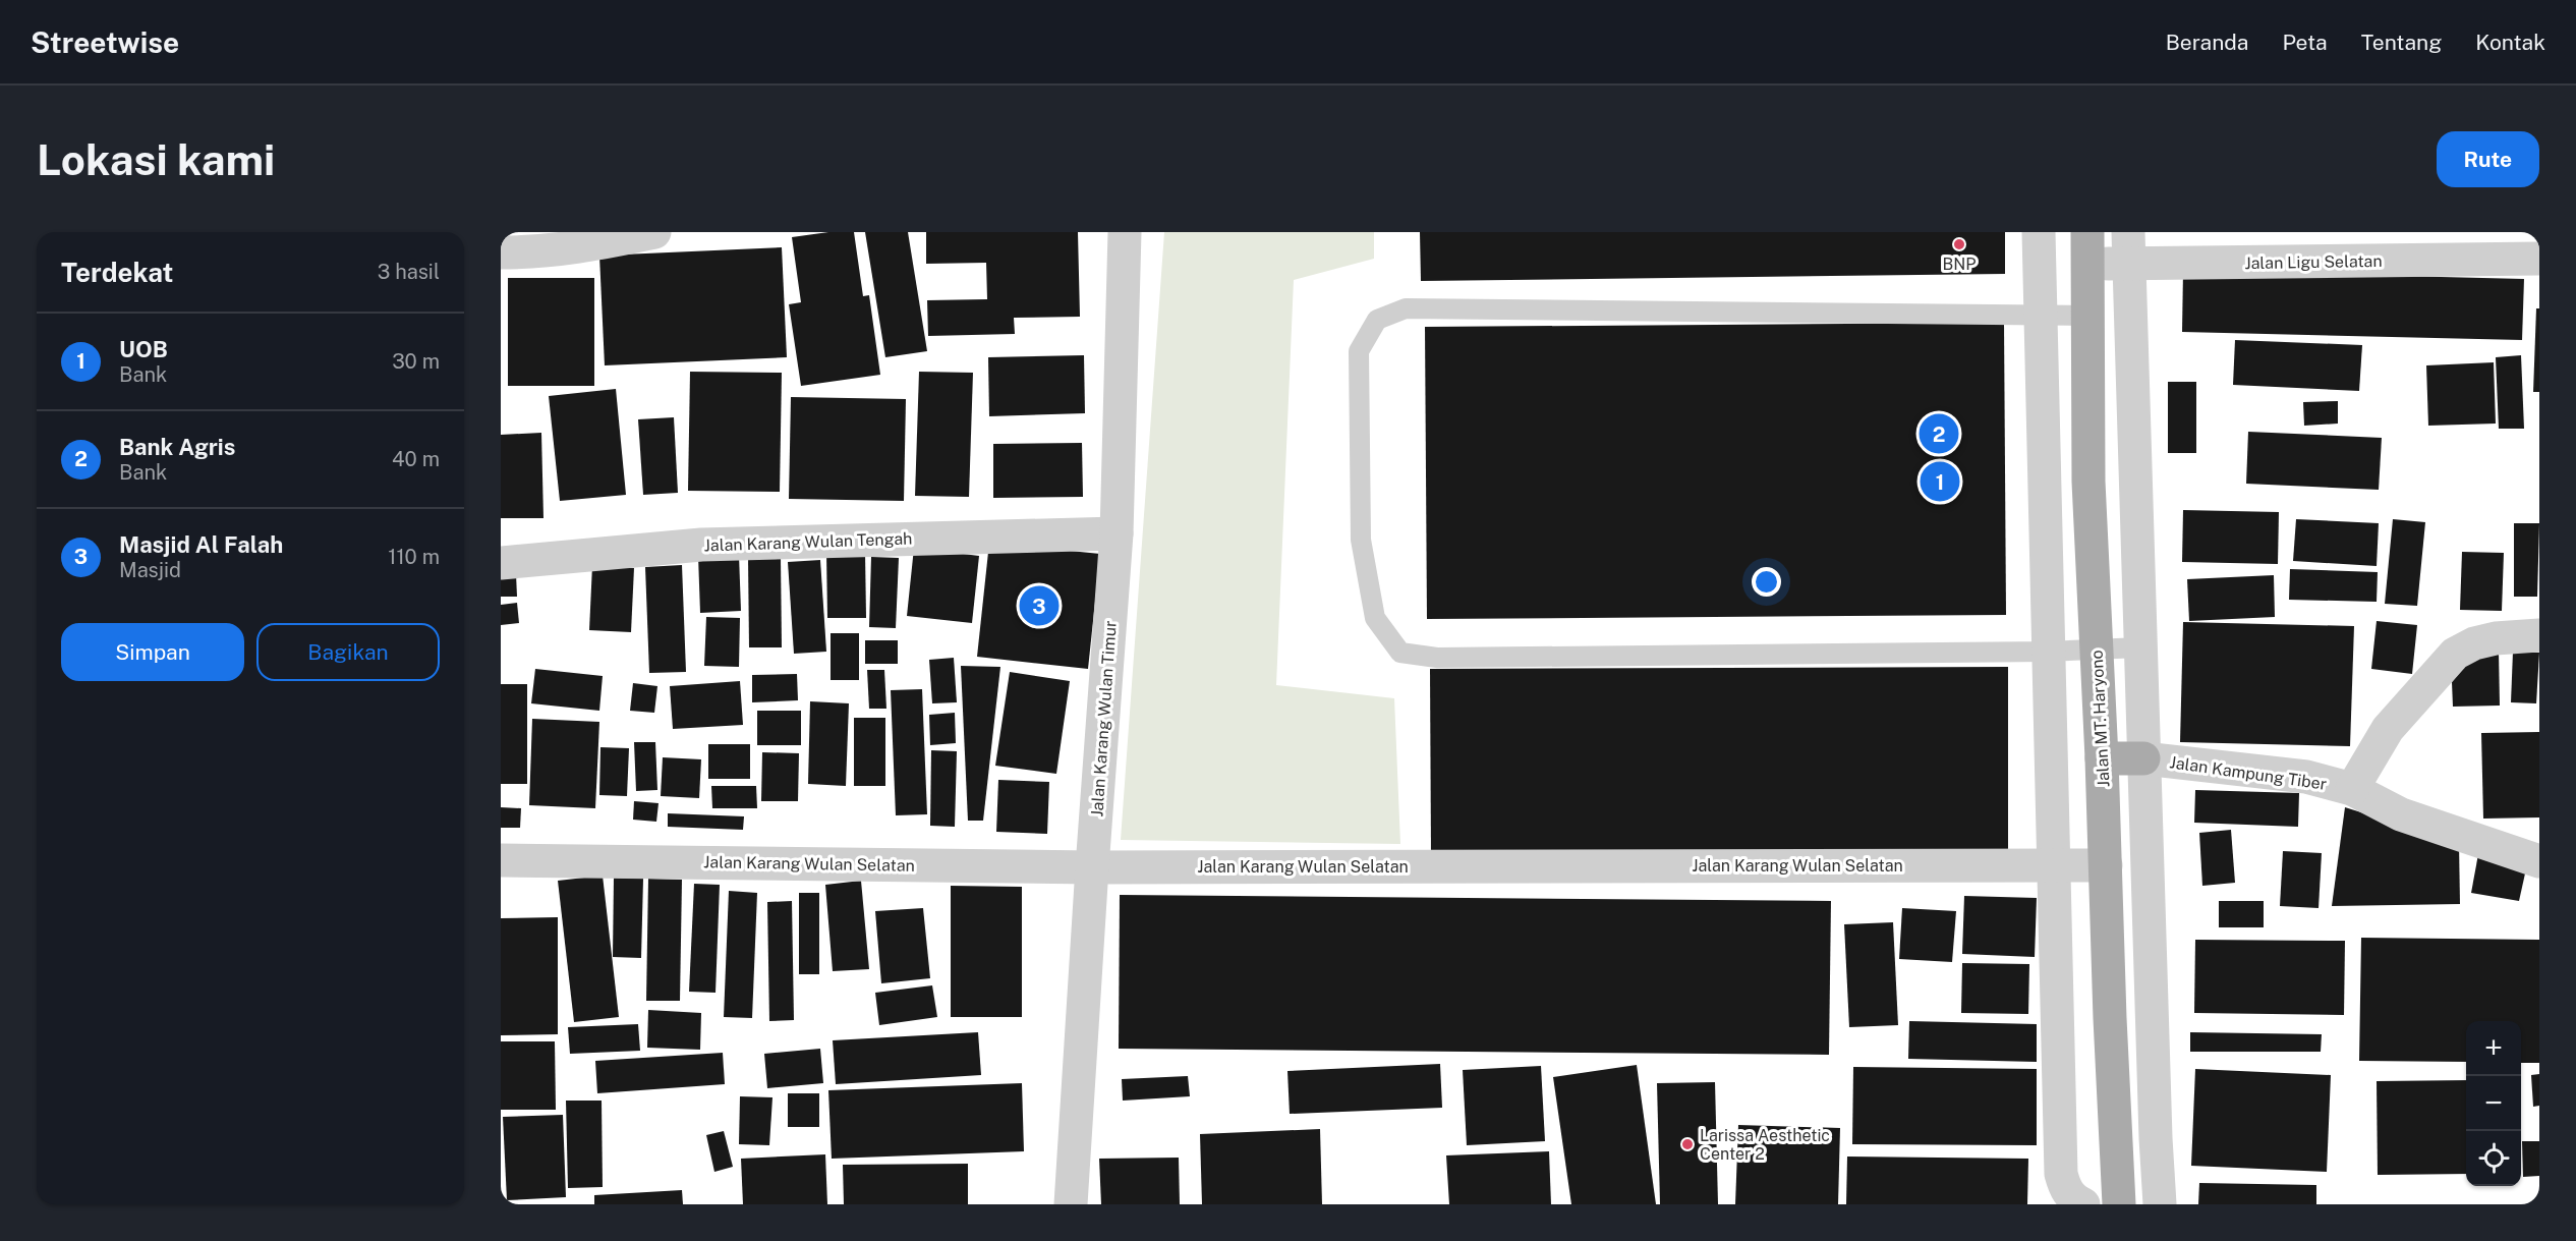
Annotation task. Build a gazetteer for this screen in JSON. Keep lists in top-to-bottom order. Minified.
{"streets":{"main road":["Jalan MT. Haryono"],"street":["Jalan Ligu Selatan","Jalan Karang Wulan Tengah","Jalan Karang Wulan Timur","Jalan Kampung Tiber","Jalan Karang Wulan Selatan"]},"crossings":[["Jalan Ligu Selatan","Jalan MT. Haryono"],["Jalan Karang Wulan Tengah","Jalan Karang Wulan Timur"],["Jalan Karang Wulan Timur","Jalan Karang Wulan Selatan"],["Jalan MT. Haryono","Jalan Karang Wulan Selatan"]],"places":["BNP","Larissa Aesthetic Center 2"],"page":{"header":"Streetwise","nav":["Beranda","Peta","Tentang","Kontak"],"buttons":["Rute",["Simpan","Bagikan"]],"title":"Lokasi kami","heading":["Terdekat","3 hasil"],"list":[{"mark":"1","name":"UOB","note":"Bank","value":"30 m"},{"mark":"2","name":"Bank Agris","note":"Bank","value":"40 m"},{"mark":"3","name":"Masjid Al Falah","note":"Masjid","value":"110 m"}],"pins":["2","1","3"],"map_buttons":["+","−"]}}
